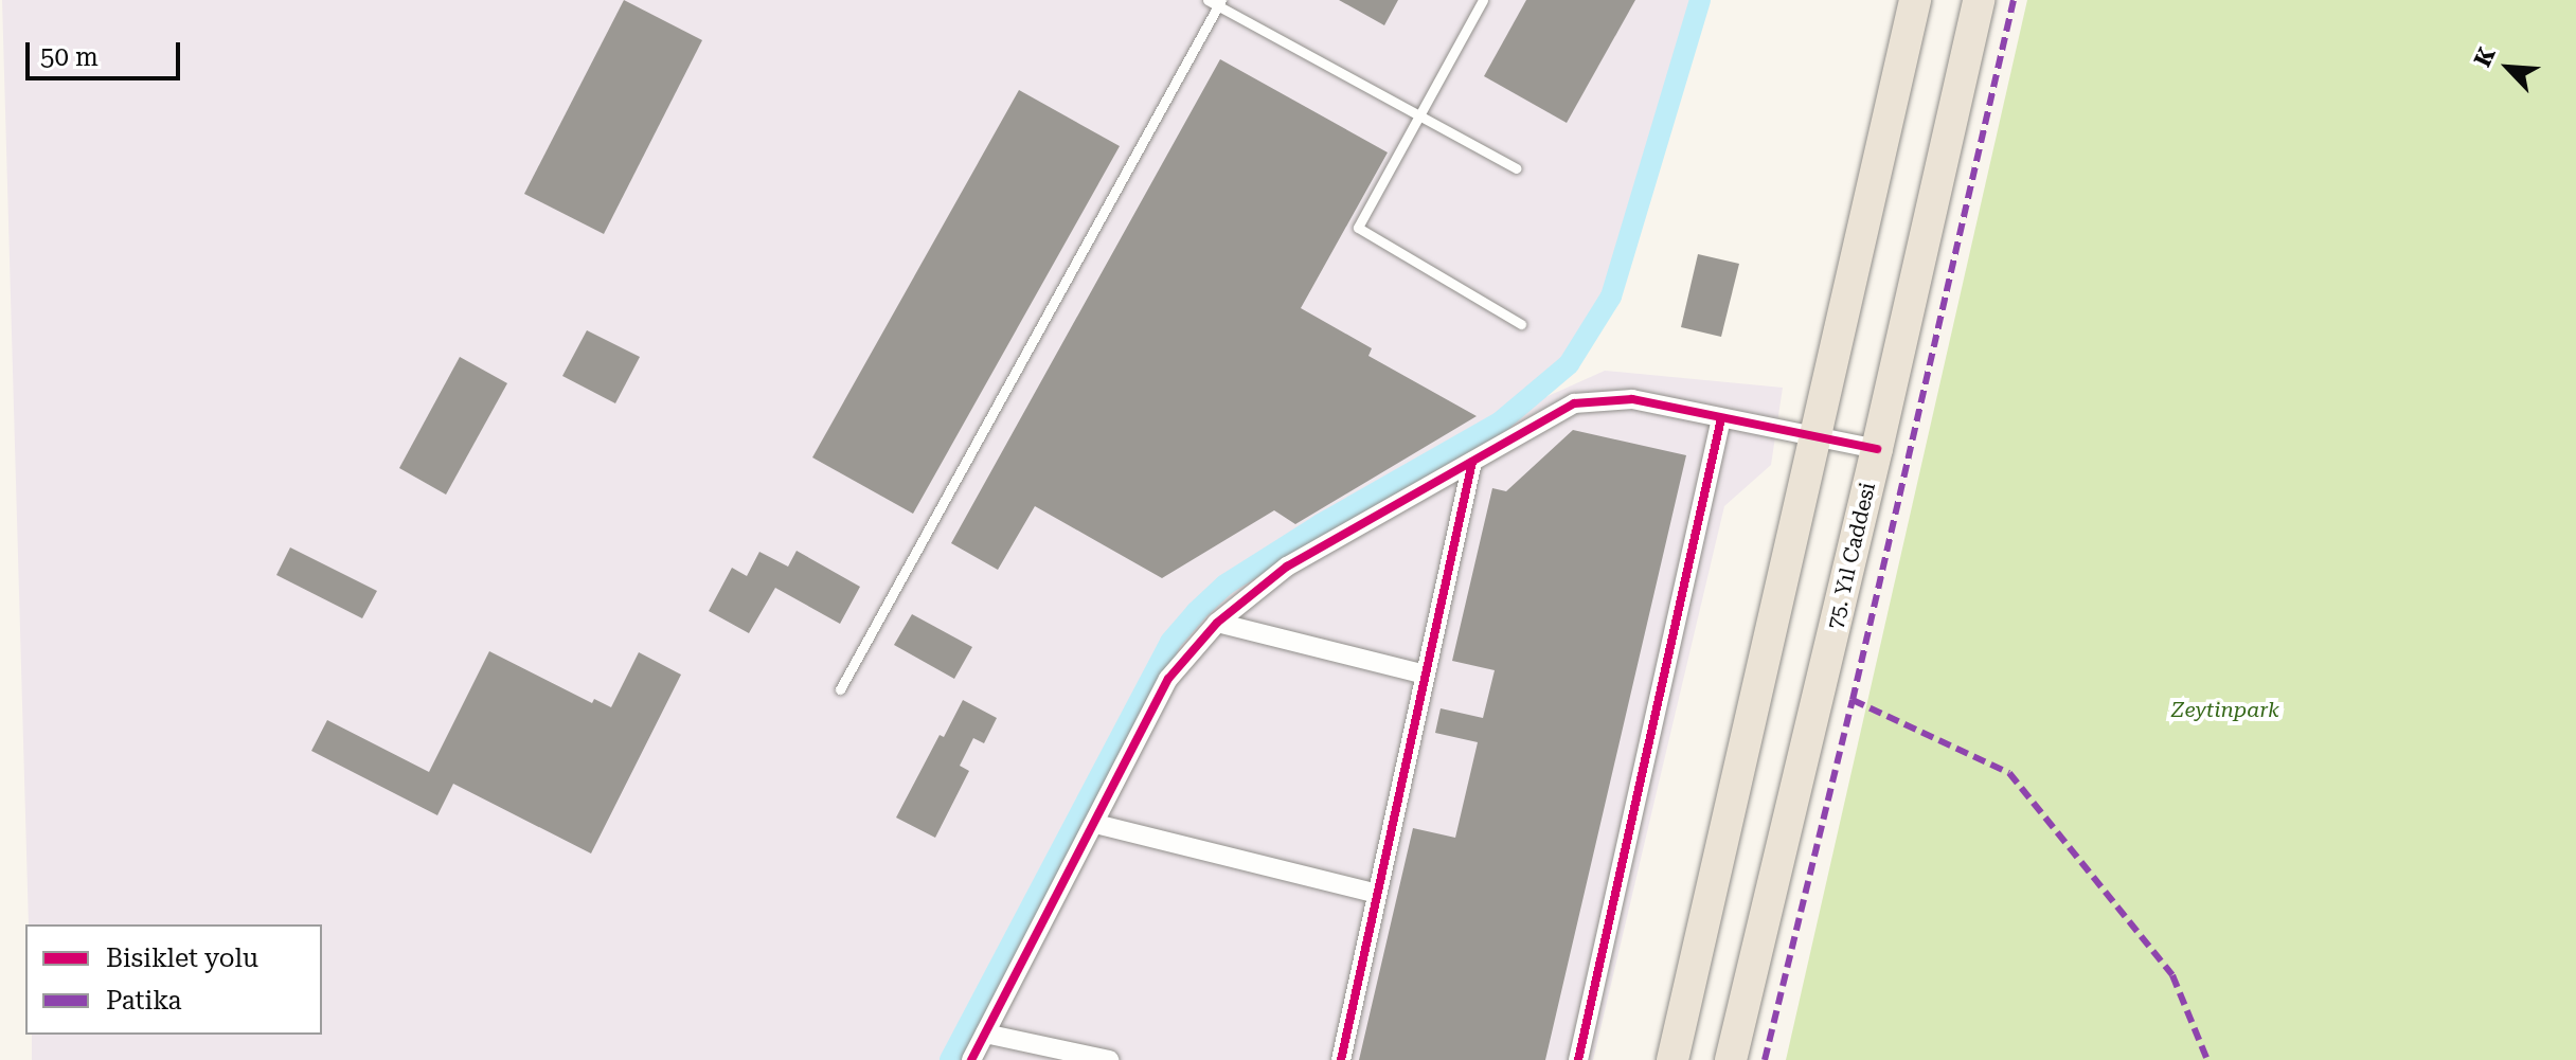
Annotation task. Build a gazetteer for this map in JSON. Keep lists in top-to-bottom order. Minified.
{"streets":{"main road":["75. Yıl Caddesi"]},"parks":["Zeytinpark"],"legend":["Bisiklet yolu","Patika"],"scale_bar":"50 m","north":"top left"}
